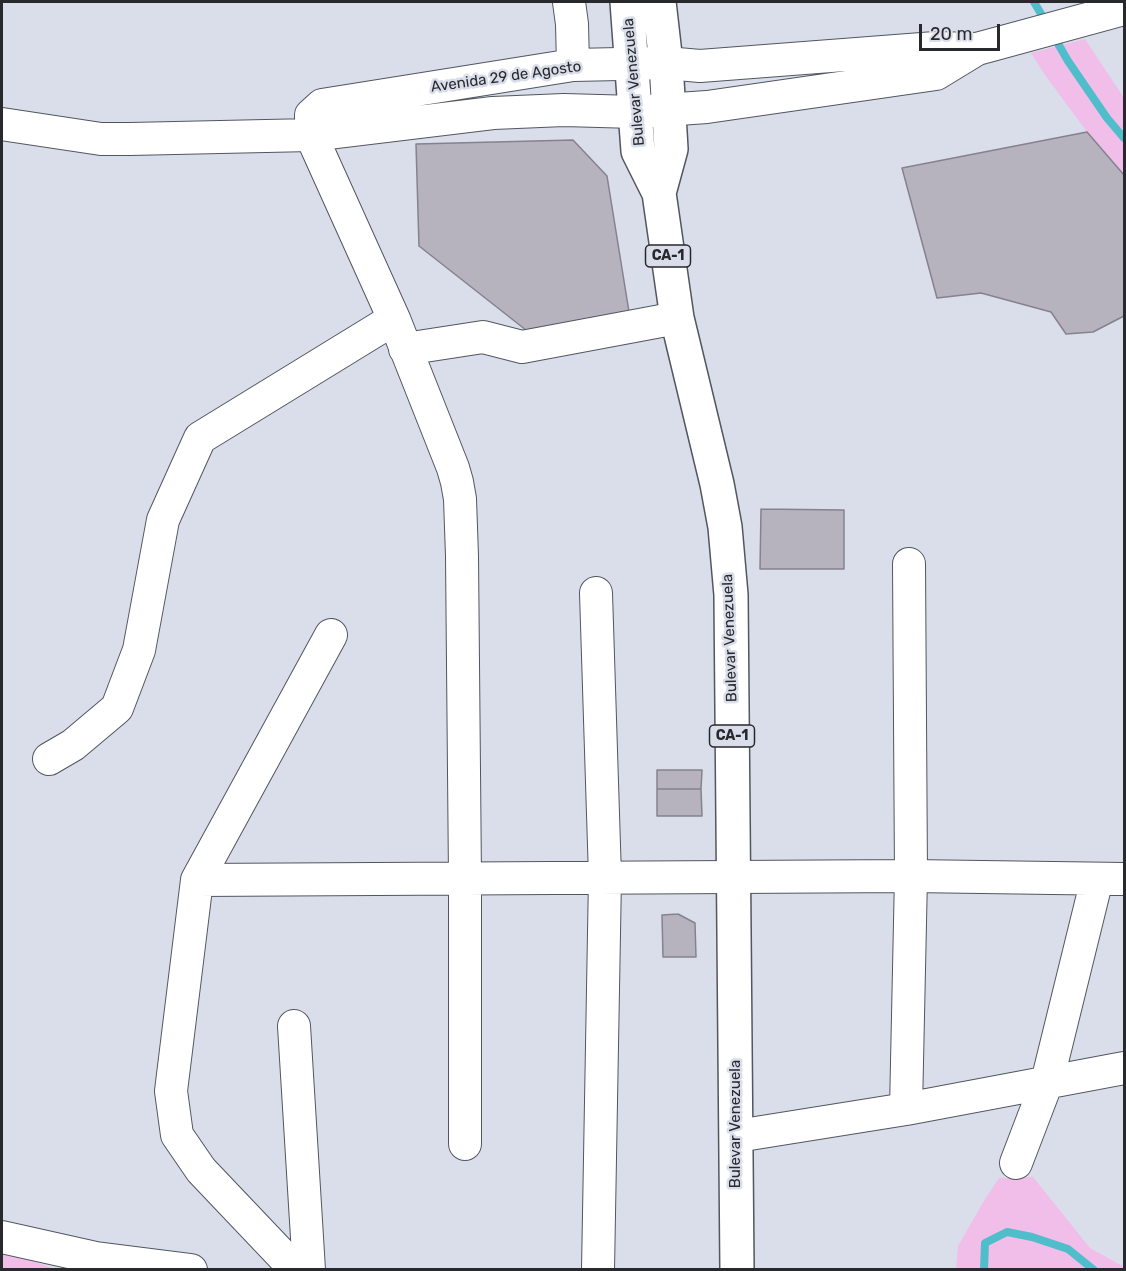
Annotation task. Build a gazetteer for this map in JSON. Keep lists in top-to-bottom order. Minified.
{"streets":{"highway":["Bulevar Venezuela","CA-1"],"street":["Avenida 29 de Agosto"]},"crossings":[["Avenida 29 de Agosto","Bulevar Venezuela"]],"scale_bar":"20 m"}
